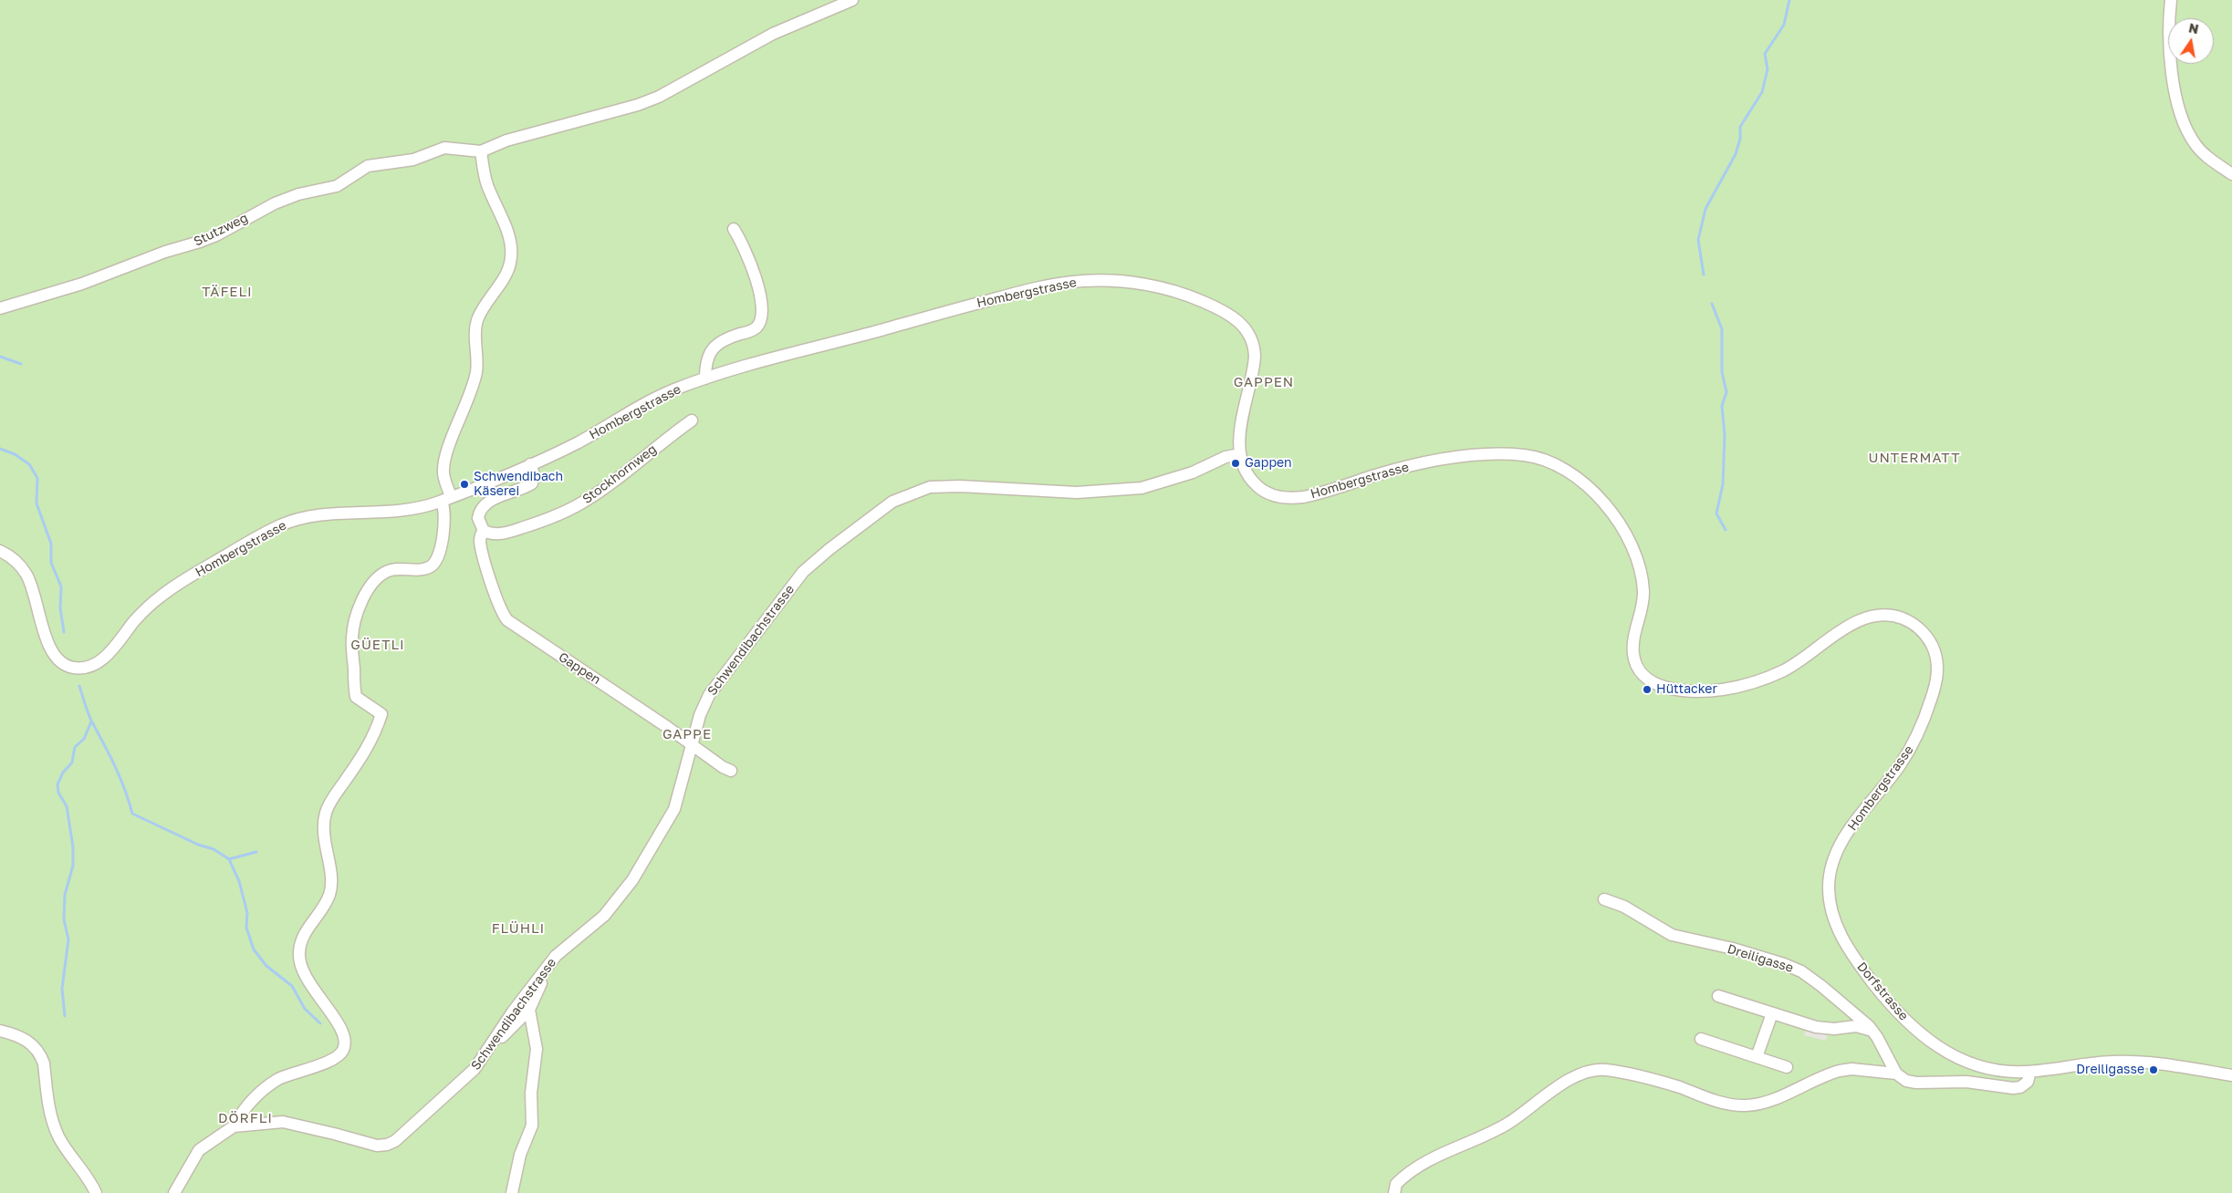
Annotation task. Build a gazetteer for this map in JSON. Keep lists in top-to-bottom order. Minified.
{"streets":{"street":["Stutzweg","Hombergstrasse","Stockhornweg","Schwendibachstrasse","Gappen","Dreiligasse","Dorfstrasse"]},"crossings":[["Hombergstrasse","Schwendibachstrasse"],["Hombergstrasse","Dorfstrasse"],["Stockhornweg","Gappen"],["Schwendibachstrasse","Gappen"]],"districts":["TÄFELI","GAPPEN","UNTERMATT","GÜETLI","GAPPE","FLÜHLI","DÖRFLI"],"places":["Gappen","Schwendibach Käserei","Hüttacker","Dreiligasse"],"north":"top"}
